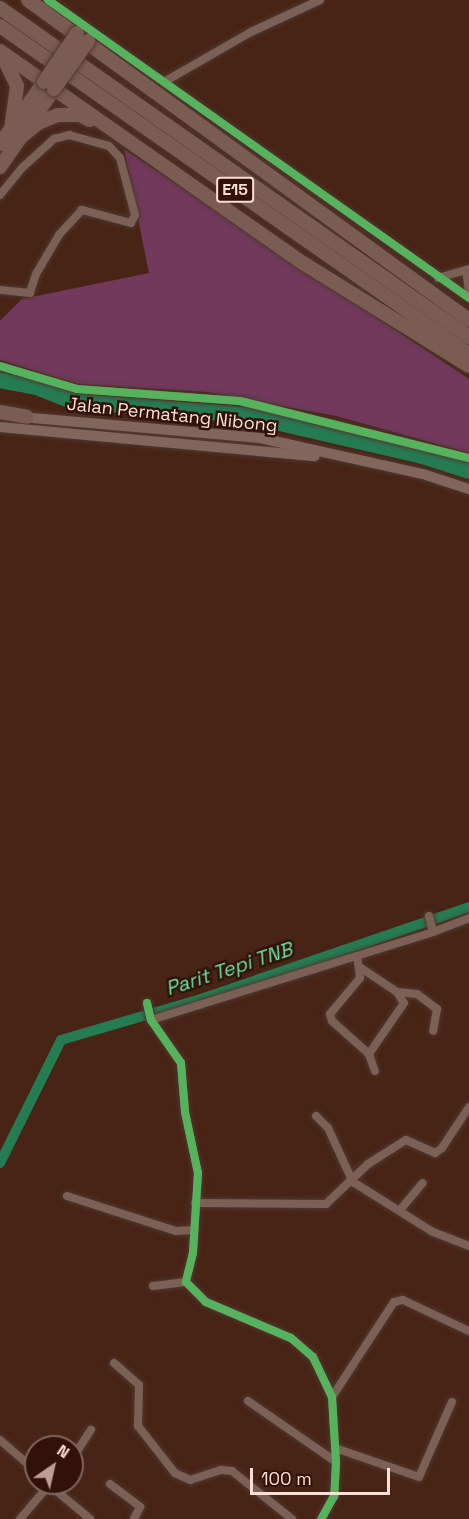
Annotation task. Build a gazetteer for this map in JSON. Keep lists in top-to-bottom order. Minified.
{"streets":{"highway":["E15"],"main road":["Jalan Permatang Nibong"]},"water":["Parit Tepi TNB"],"scale_bar":"100 m","north":"top right"}
